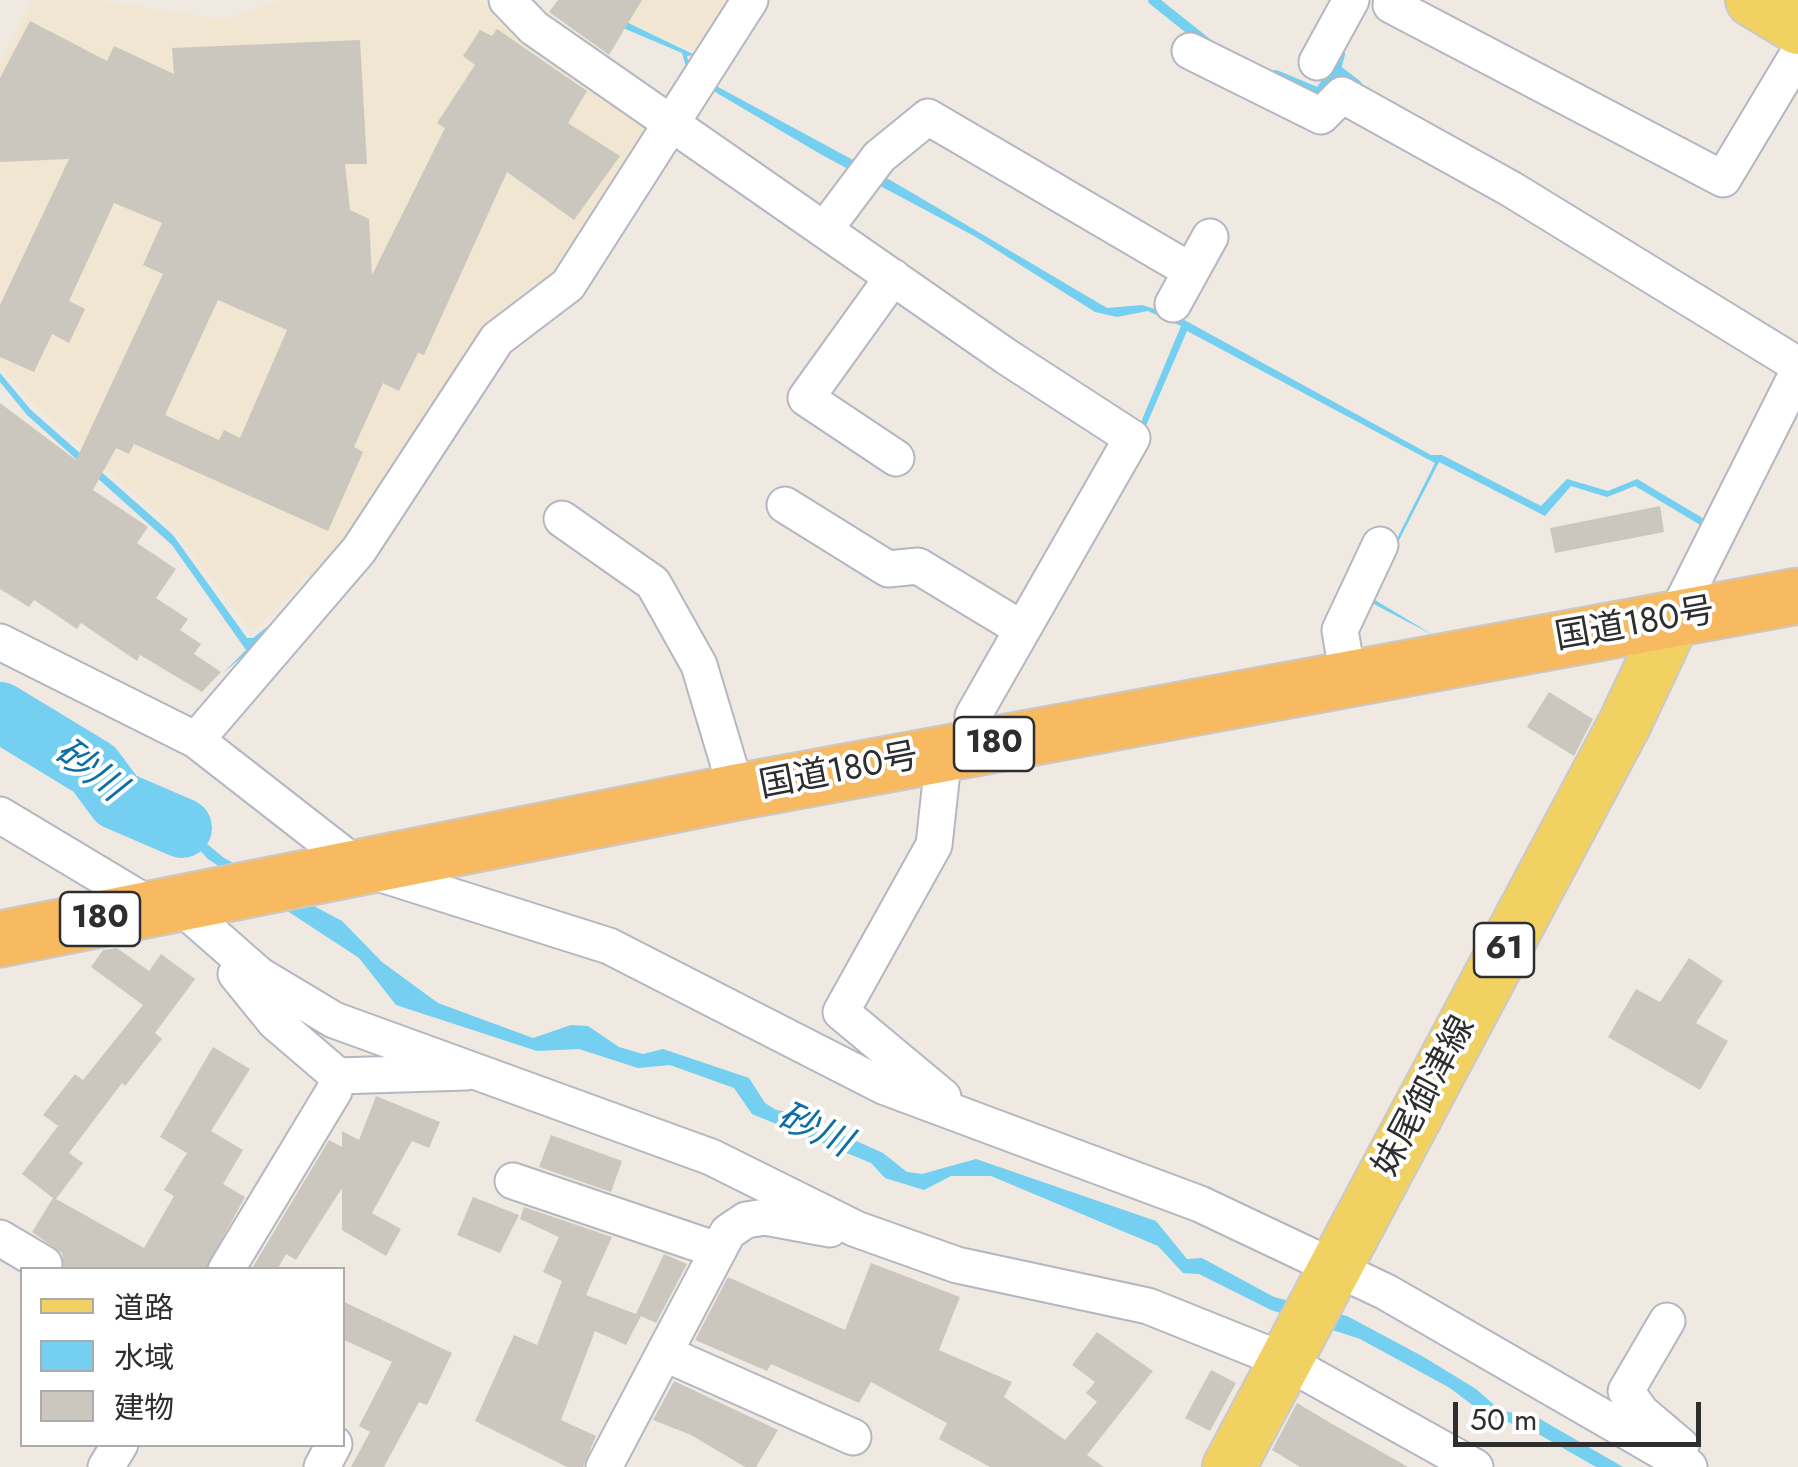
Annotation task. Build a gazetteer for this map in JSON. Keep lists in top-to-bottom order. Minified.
{"streets":{"highway":["国道180号","180"],"main road":["61","妹尾御津線"]},"crossings":[["国道180号","妹尾御津線"]],"water":["砂川"],"legend":["道路","水域","建物"],"scale_bar":"50 m"}
